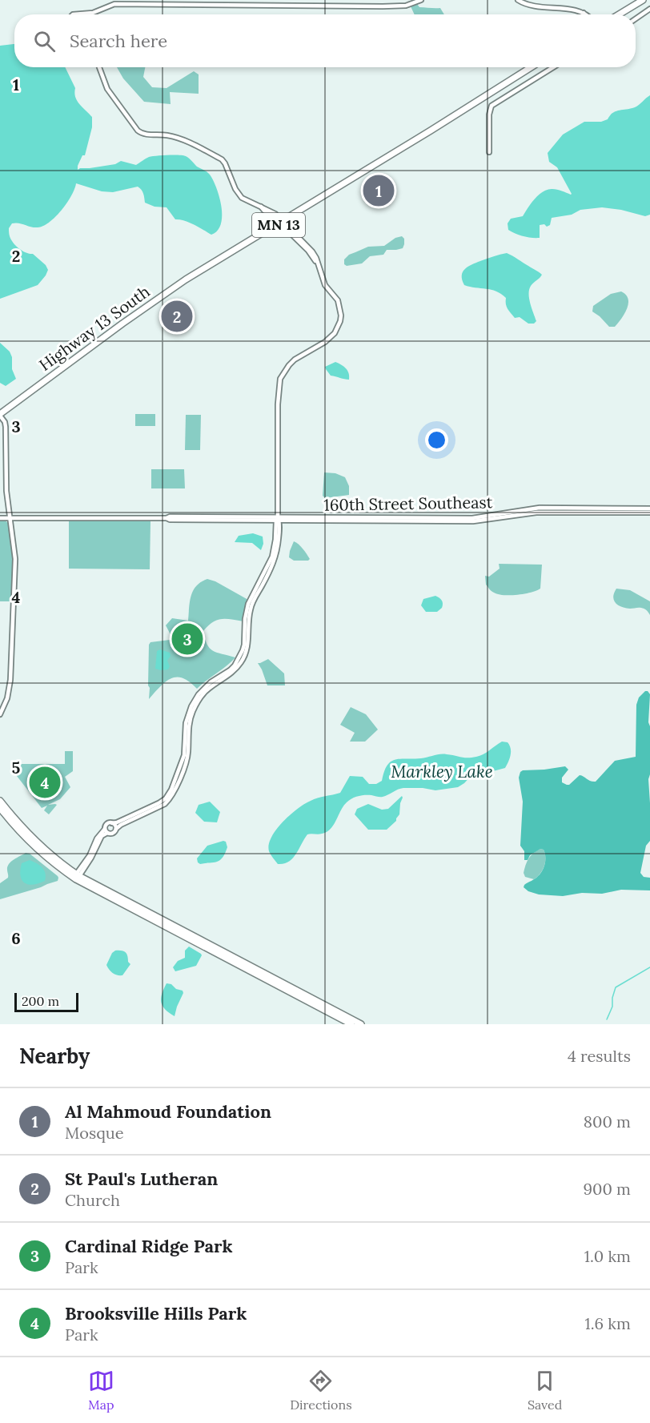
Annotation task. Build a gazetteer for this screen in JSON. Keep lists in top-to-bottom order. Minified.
{"streets":{"main road":["MN 13","Highway 13 South"],"street":["160th Street Southeast"]},"water":["Markley Lake"],"scale_bar":"200 m","page":{"search":"Search here","pins":["1","2","3","4"],"scale":"200 m","heading":["Nearby","4 results"],"list":[{"mark":"1","name":"Al Mahmoud Foundation","note":"Mosque","value":"800 m"},{"mark":"2","name":"St Paul's Lutheran","note":"Church","value":"900 m"},{"mark":"3","name":"Cardinal Ridge Park","note":"Park","value":"1.0 km"},{"mark":"4","name":"Brooksville Hills Park","note":"Park","value":"1.6 km"}],"nav":["Map","Directions","Saved"]},"grid":{"rows":["1","2","3","4","5","6"]}}
